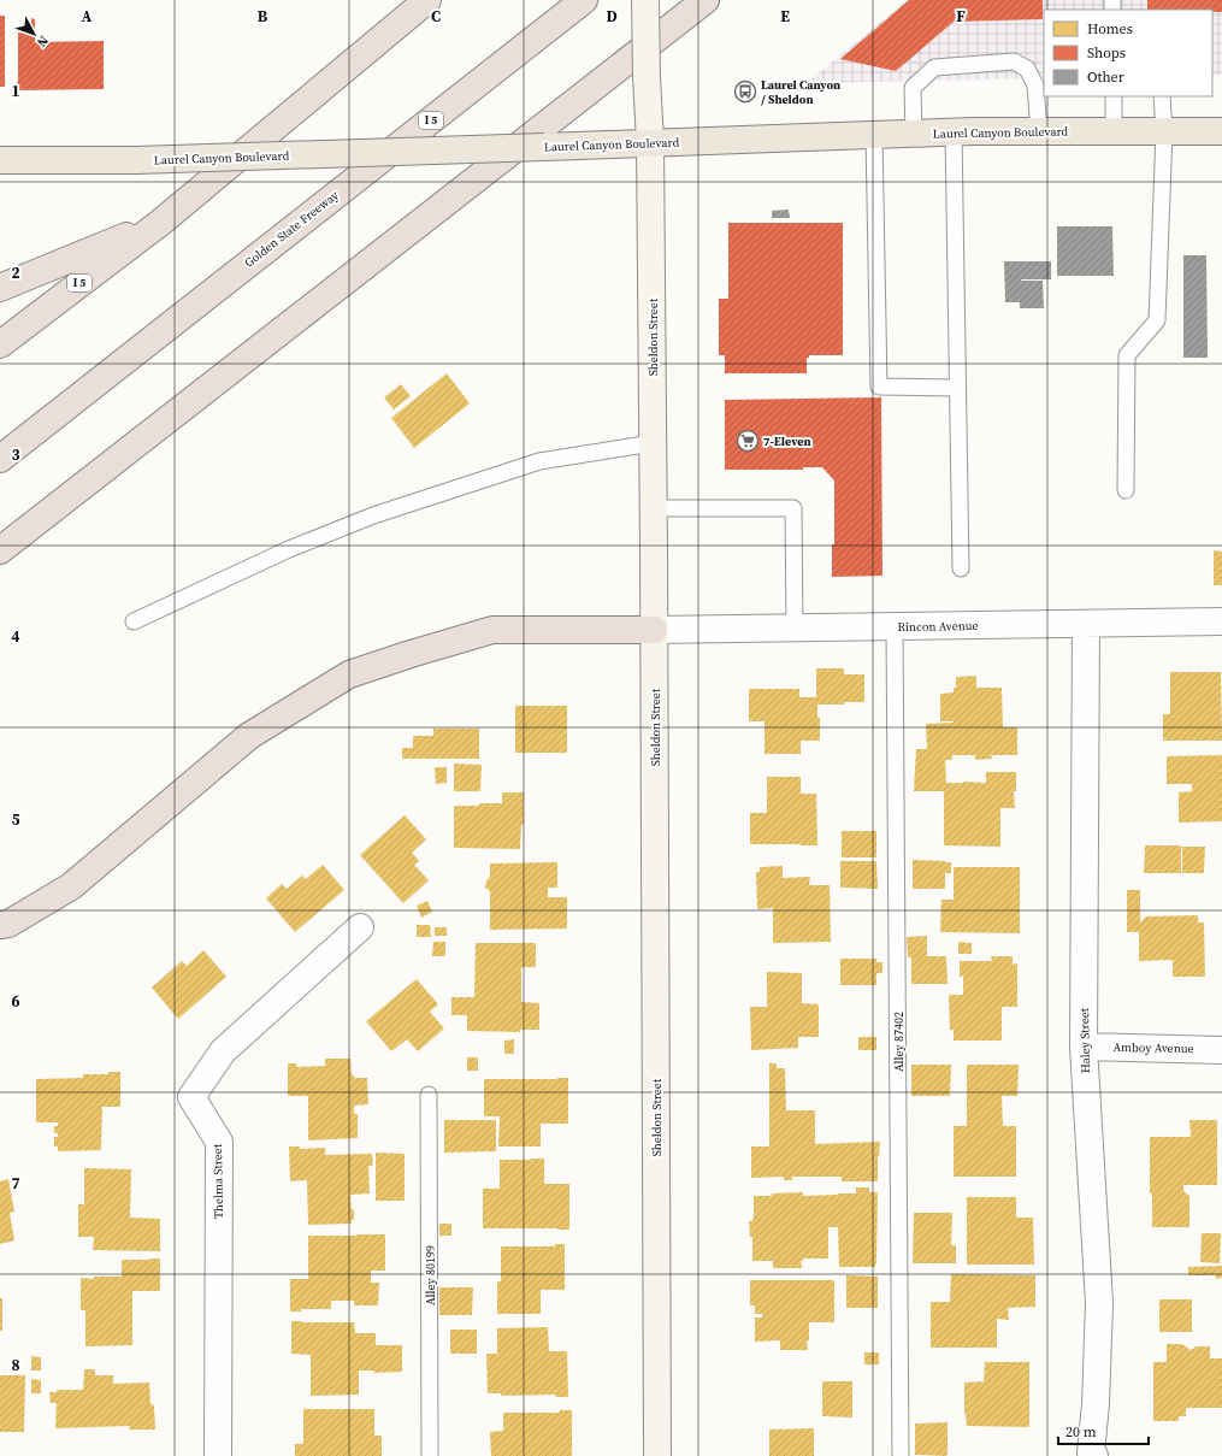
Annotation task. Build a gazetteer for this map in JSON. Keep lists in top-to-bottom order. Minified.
{"streets":{"highway":["I 5","Golden State Freeway"],"main road":["Laurel Canyon Boulevard","Sheldon Street"],"street":["Rincon Avenue","Haley Street","Amboy Avenue","Thelma Street"],"lane":["Alley 87402","Alley 80199"]},"crossings":[["Laurel Canyon Boulevard","Sheldon Street"],["Sheldon Street","Rincon Avenue"],["Rincon Avenue","Haley Street"],["Rincon Avenue","Alley 87402"],["Haley Street","Amboy Avenue"]],"places":{"bus stop":["Laurel Canyon / Sheldon"],"supermarket":["7-Eleven"]},"legend":["Homes","Shops","Other"],"scale_bar":"20 m","north":"bottom right","grid":{"columns":["A","B","C","D","E","F"],"rows":["1","2","3","4","5","6","7","8"]}}
